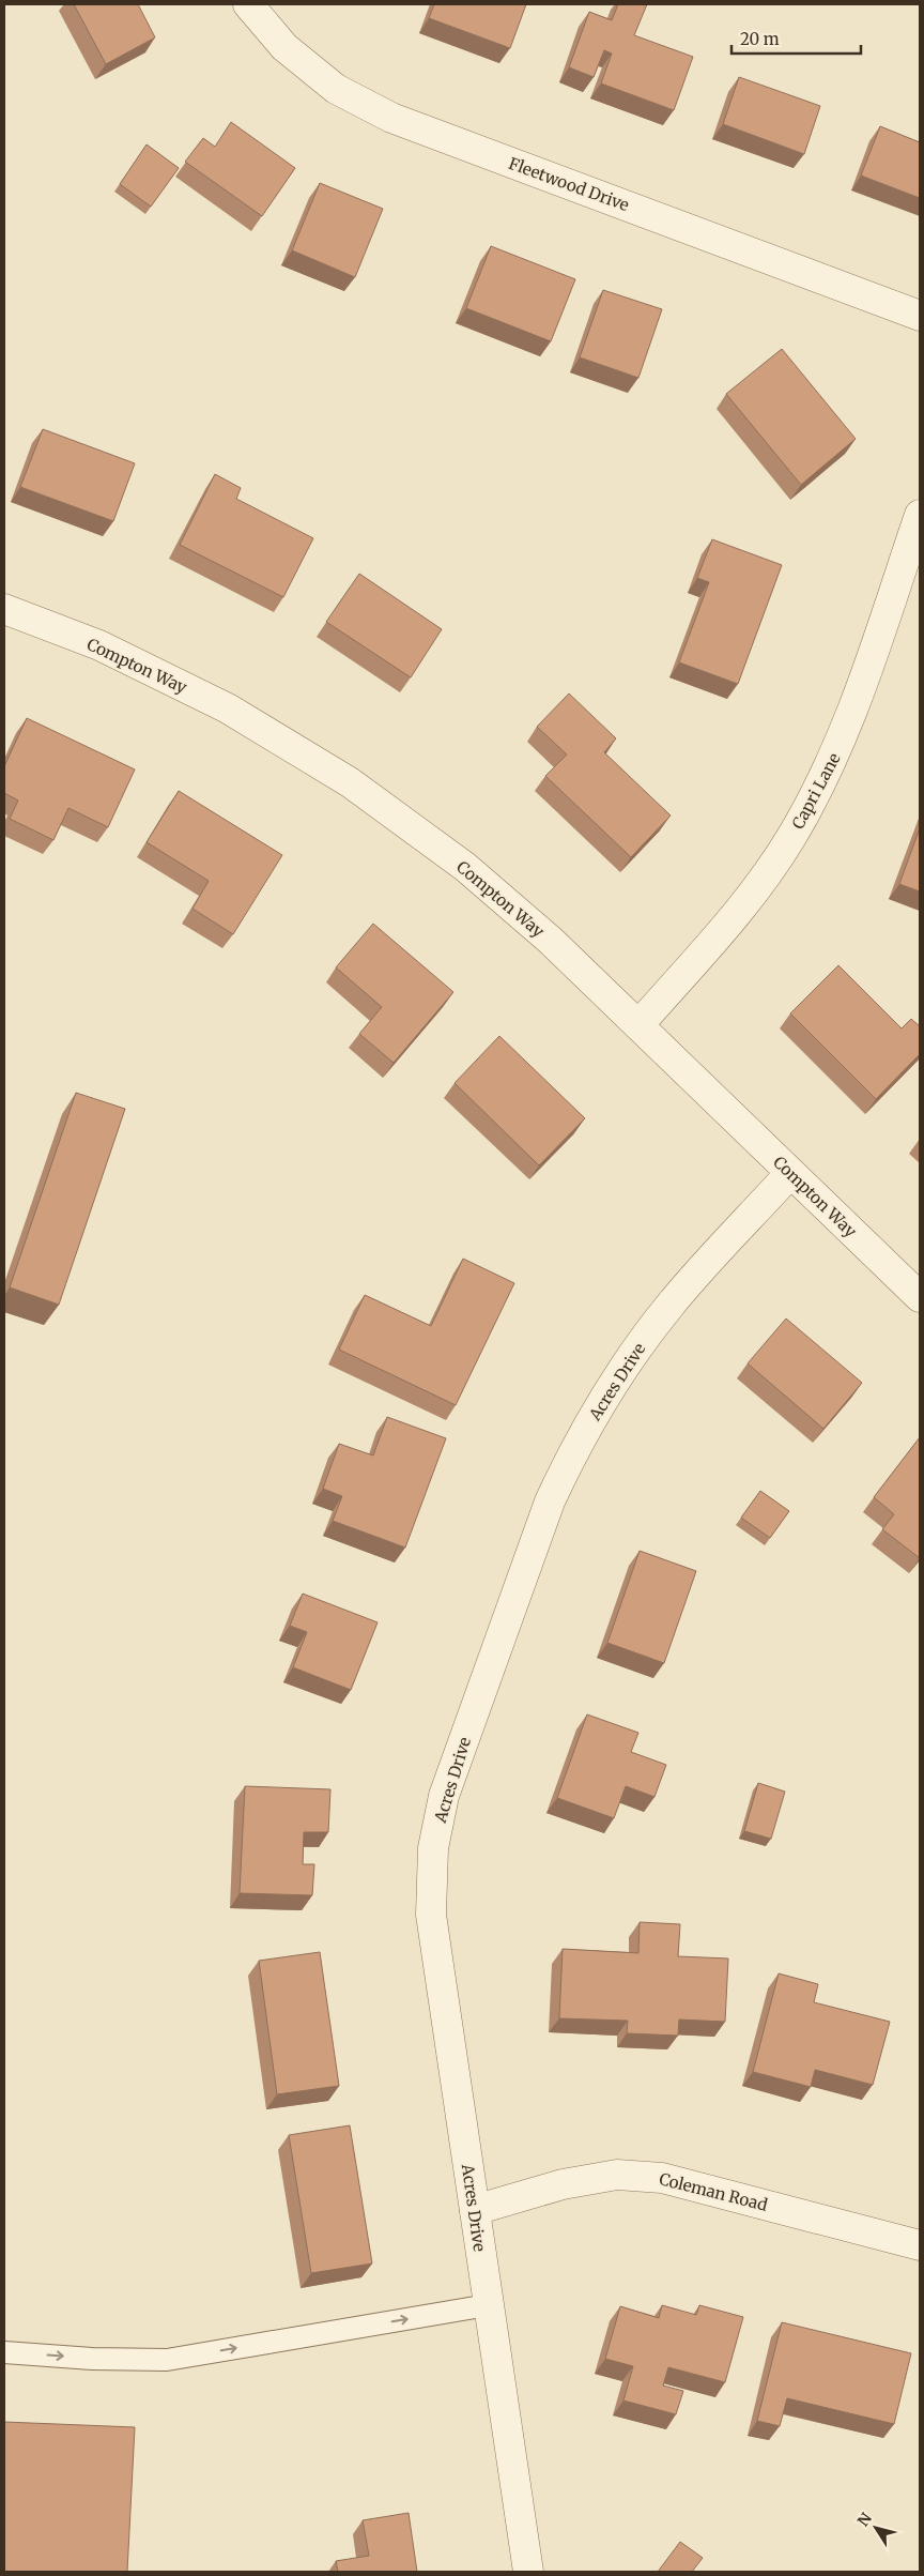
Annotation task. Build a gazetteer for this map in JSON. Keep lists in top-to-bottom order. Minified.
{"streets":{"street":["Fleetwood Drive","Compton Way","Capri Lane","Acres Drive","Coleman Road"]},"crossings":[["Compton Way","Capri Lane"],["Compton Way","Acres Drive"],["Acres Drive","Coleman Road"]],"scale_bar":"20 m","north":"top left"}
